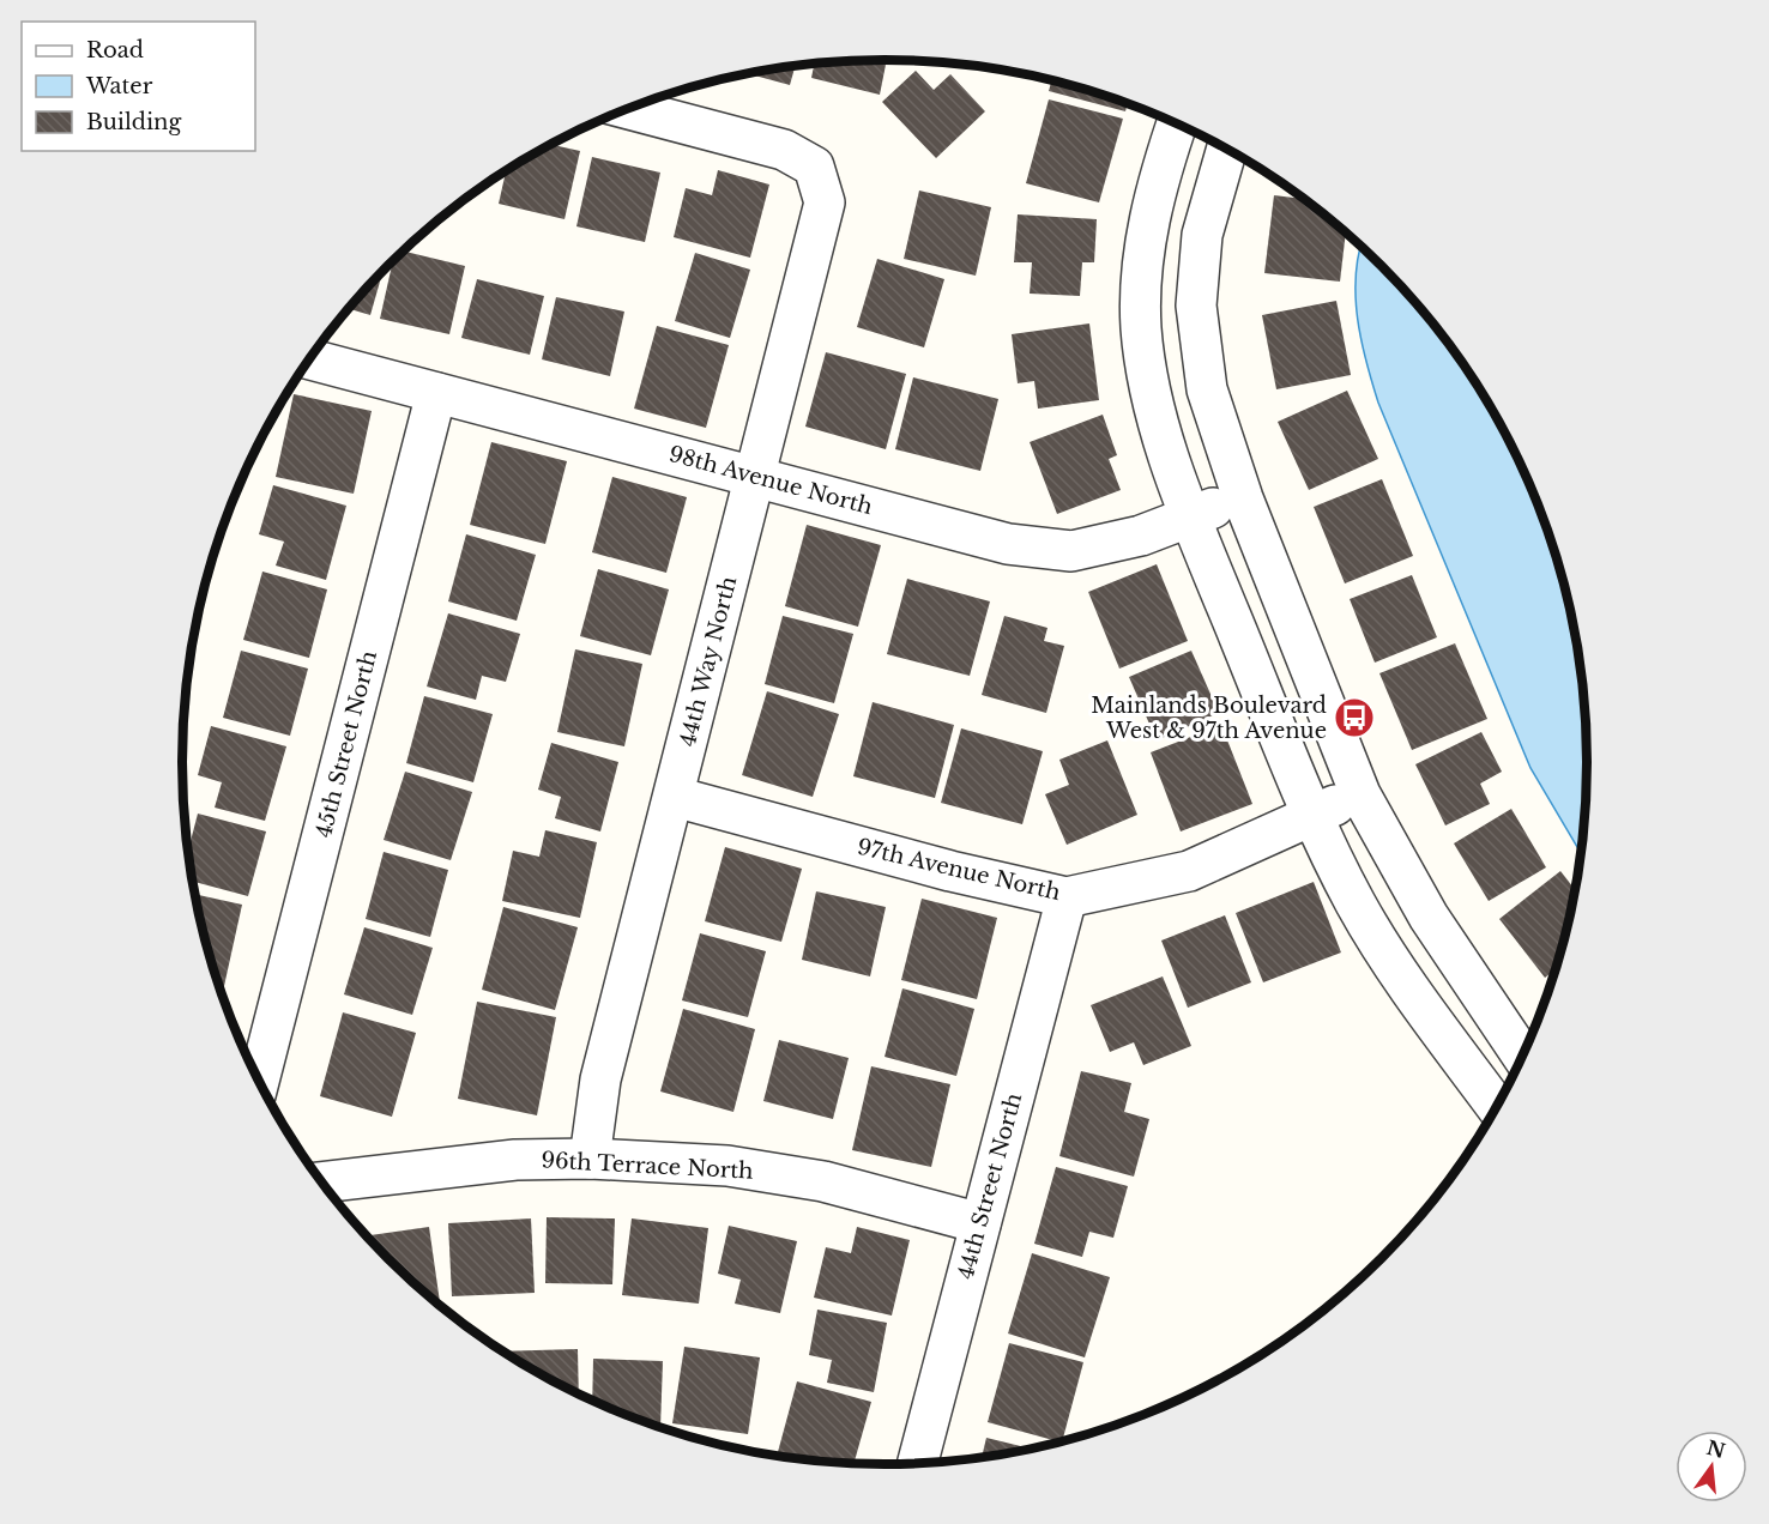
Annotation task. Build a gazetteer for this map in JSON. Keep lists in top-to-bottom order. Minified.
{"streets":{"street":["98th Avenue North","44th Way North","45th Street North","97th Avenue North","96th Terrace North","44th Street North"]},"crossings":[["98th Avenue North","44th Way North"],["98th Avenue North","45th Street North"],["44th Way North","97th Avenue North"],["44th Way North","96th Terrace North"],["97th Avenue North","44th Street North"],["96th Terrace North","44th Street North"]],"places":{"bus stop":["Mainlands Boulevard West & 97th Avenue"]},"legend":["Road","Water","Building"],"north":"top"}
